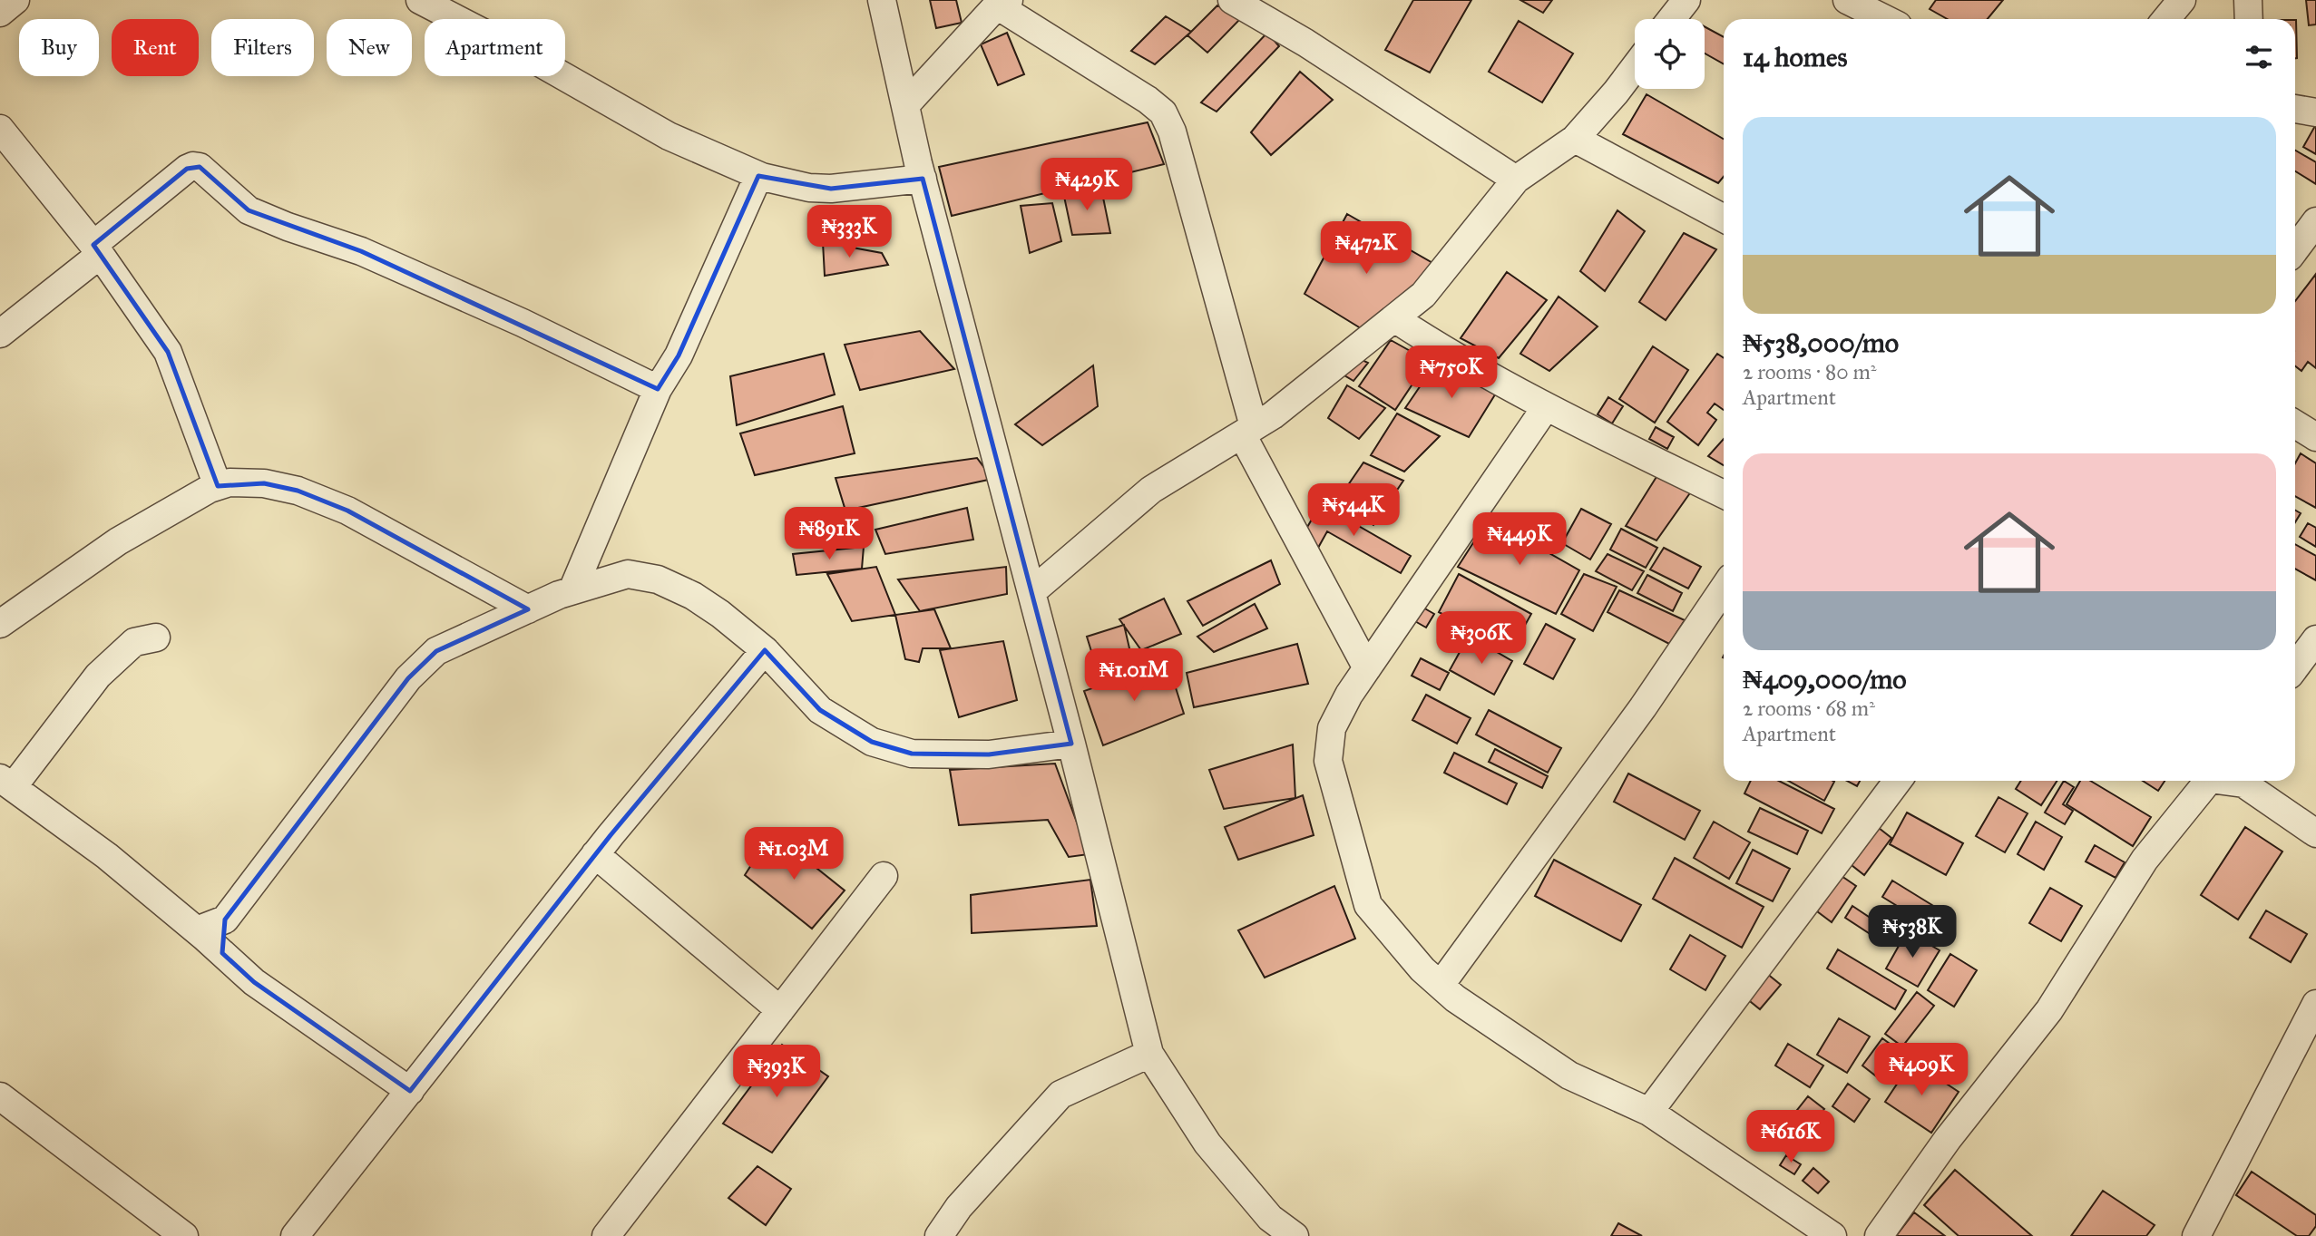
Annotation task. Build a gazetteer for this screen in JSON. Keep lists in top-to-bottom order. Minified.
{"page":{"chip":["Buy","Rent","Filters","New","Apartment"],"heading":"14 homes","list":[{"name":"₦538,000/mo","note":"2 rooms · 80 m² · Apartment"},{"name":"₦409,000/mo","note":"2 rooms · 68 m² · Apartment"}],"price":["₦429K","₦333K","₦472K","₦750K","₦544K","₦891K","₦449K","₦306K","₦1.01M","₦1.03M","₦538K","₦409K","₦393K","₦616K"]}}
